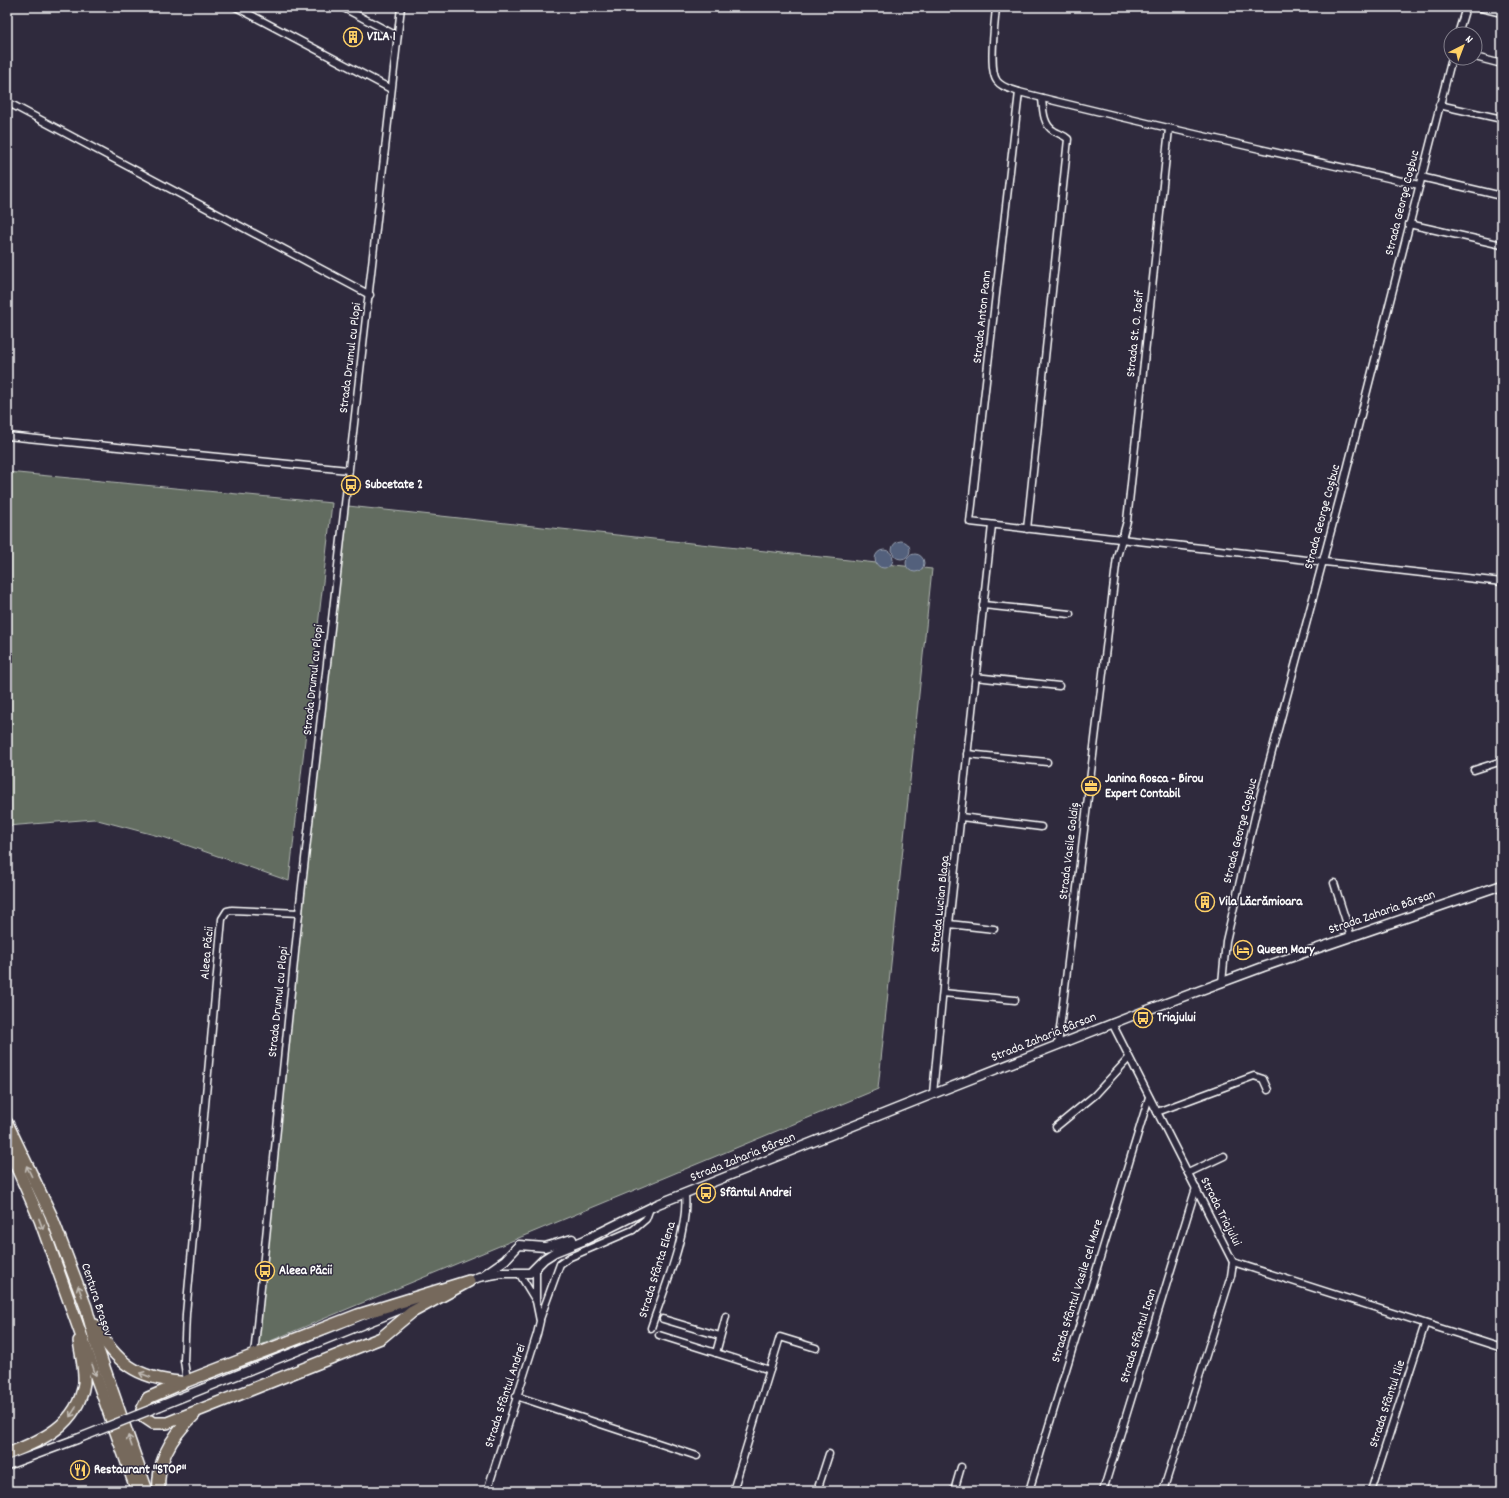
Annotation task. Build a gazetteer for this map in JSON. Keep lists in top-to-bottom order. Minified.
{"streets":{"highway":["Centura Brașov"],"main road":["Strada Zaharia Bârsan"],"street":["Strada George Coșbuc","Strada Anton Pann","Strada St. O. Iosif","Strada Drumul cu Plopi","Strada Vasile Goldiș","Strada Lucian Blaga","Aleea Păcii","Strada Triajului","Strada Sfânta Elena","Strada Sfântul Vasile cel Mare","Strada Sfântul Ioan","Strada Sfântul Andrei","Strada Sfântul Ilie"]},"crossings":[["Strada George Coșbuc","Strada Zaharia Bârsan"],["Strada Anton Pann","Strada Lucian Blaga"],["Strada St. O. Iosif","Strada Vasile Goldiș"],["Strada Drumul cu Plopi","Aleea Păcii"],["Strada Vasile Goldiș","Strada Zaharia Bârsan"],["Strada Lucian Blaga","Strada Zaharia Bârsan"],["Strada Zaharia Bârsan","Strada Triajului"],["Strada Zaharia Bârsan","Strada Sfânta Elena"],["Strada Triajului","Strada Sfântul Vasile cel Mare"],["Strada Triajului","Strada Sfântul Ioan"]],"places":{"building":["VILA 1","Vila Lăcrămioara"],"bus stop":["Subcetate 2","Triajului","Sfântul Andrei","Aleea Păcii"],"office":["Janina Rosca - Birou Expert Contabil"],"hotel":["Queen Mary"],"restaurant":["Restaurant \"STOP\""]},"north":"top right"}
